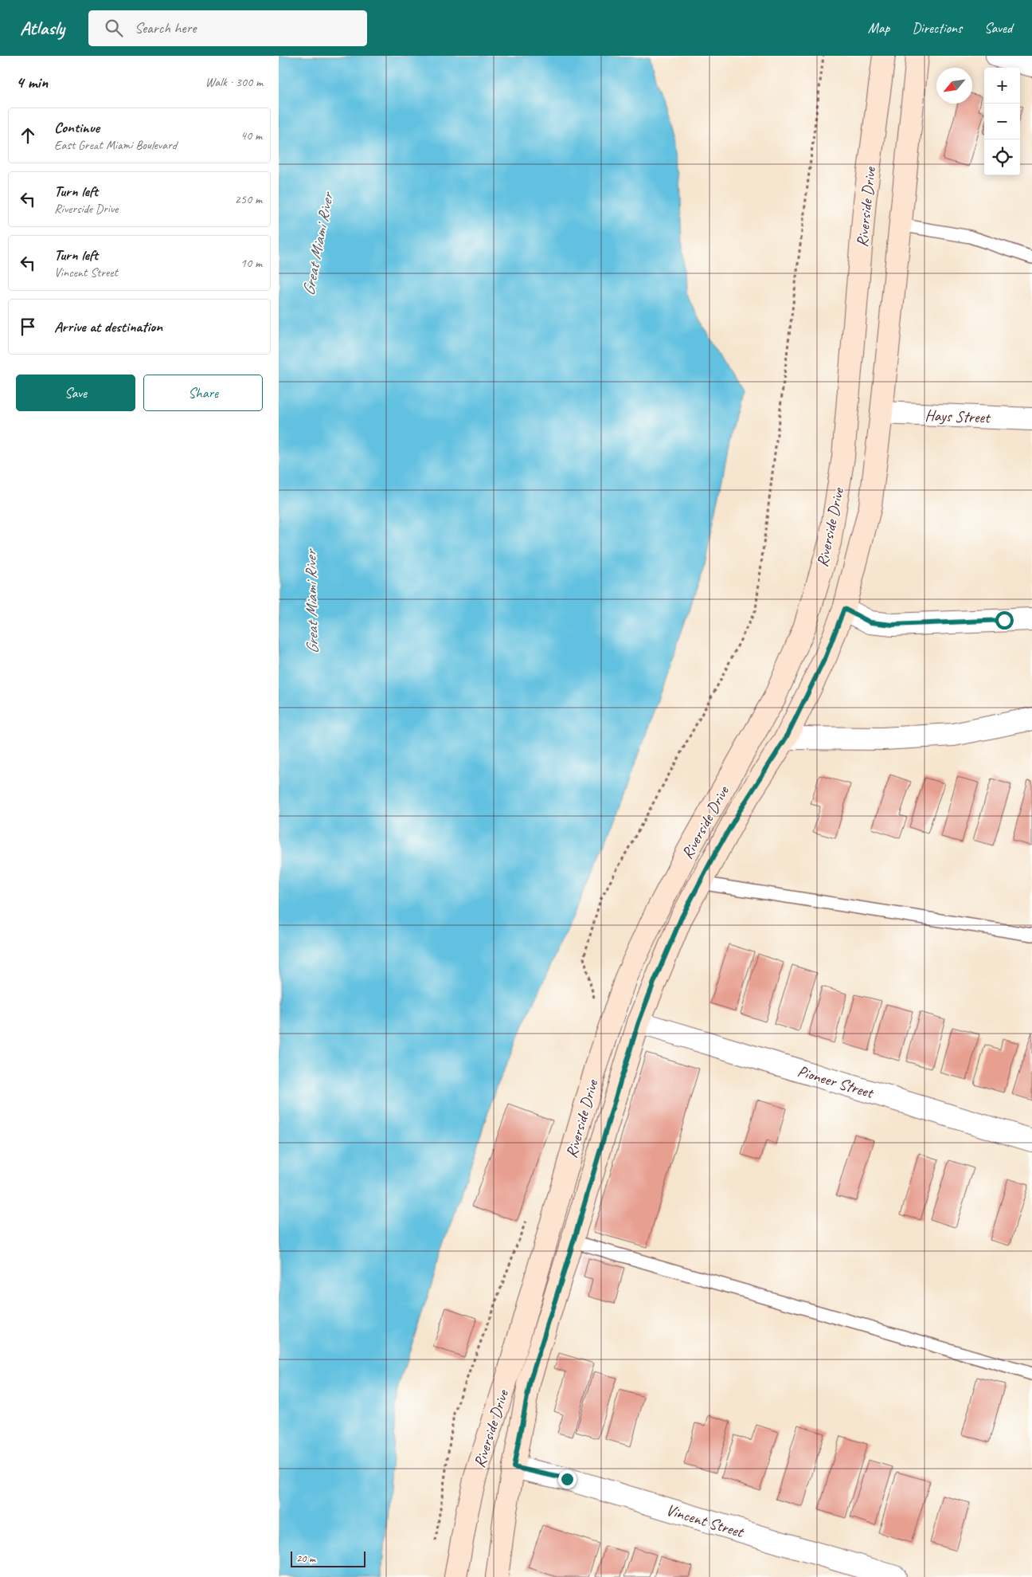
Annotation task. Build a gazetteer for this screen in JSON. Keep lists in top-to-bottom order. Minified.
{"streets":{"main road":["Riverside Drive"],"street":["Hays Street","Pioneer Street","Vincent Street"]},"crossings":[["Riverside Drive","Hays Street"],["Riverside Drive","Pioneer Street"],["Riverside Drive","Vincent Street"]],"water":["Great Miami River"],"scale_bar":"20 m","north":"bottom left","page":{"header":"Atlasly","search":"Search here","nav":["Map","Directions","Saved"],"heading":["4 min","Walk · 300 m"],"map_buttons":["+","−"],"list":[["Continue","East Great Miami Boulevard","40 m"],["Turn left","Riverside Drive","250 m"],["Turn left","Vincent Street","10 m"],"Arrive at destination"],"buttons":["Save","Share"],"scale":"20 m"}}
